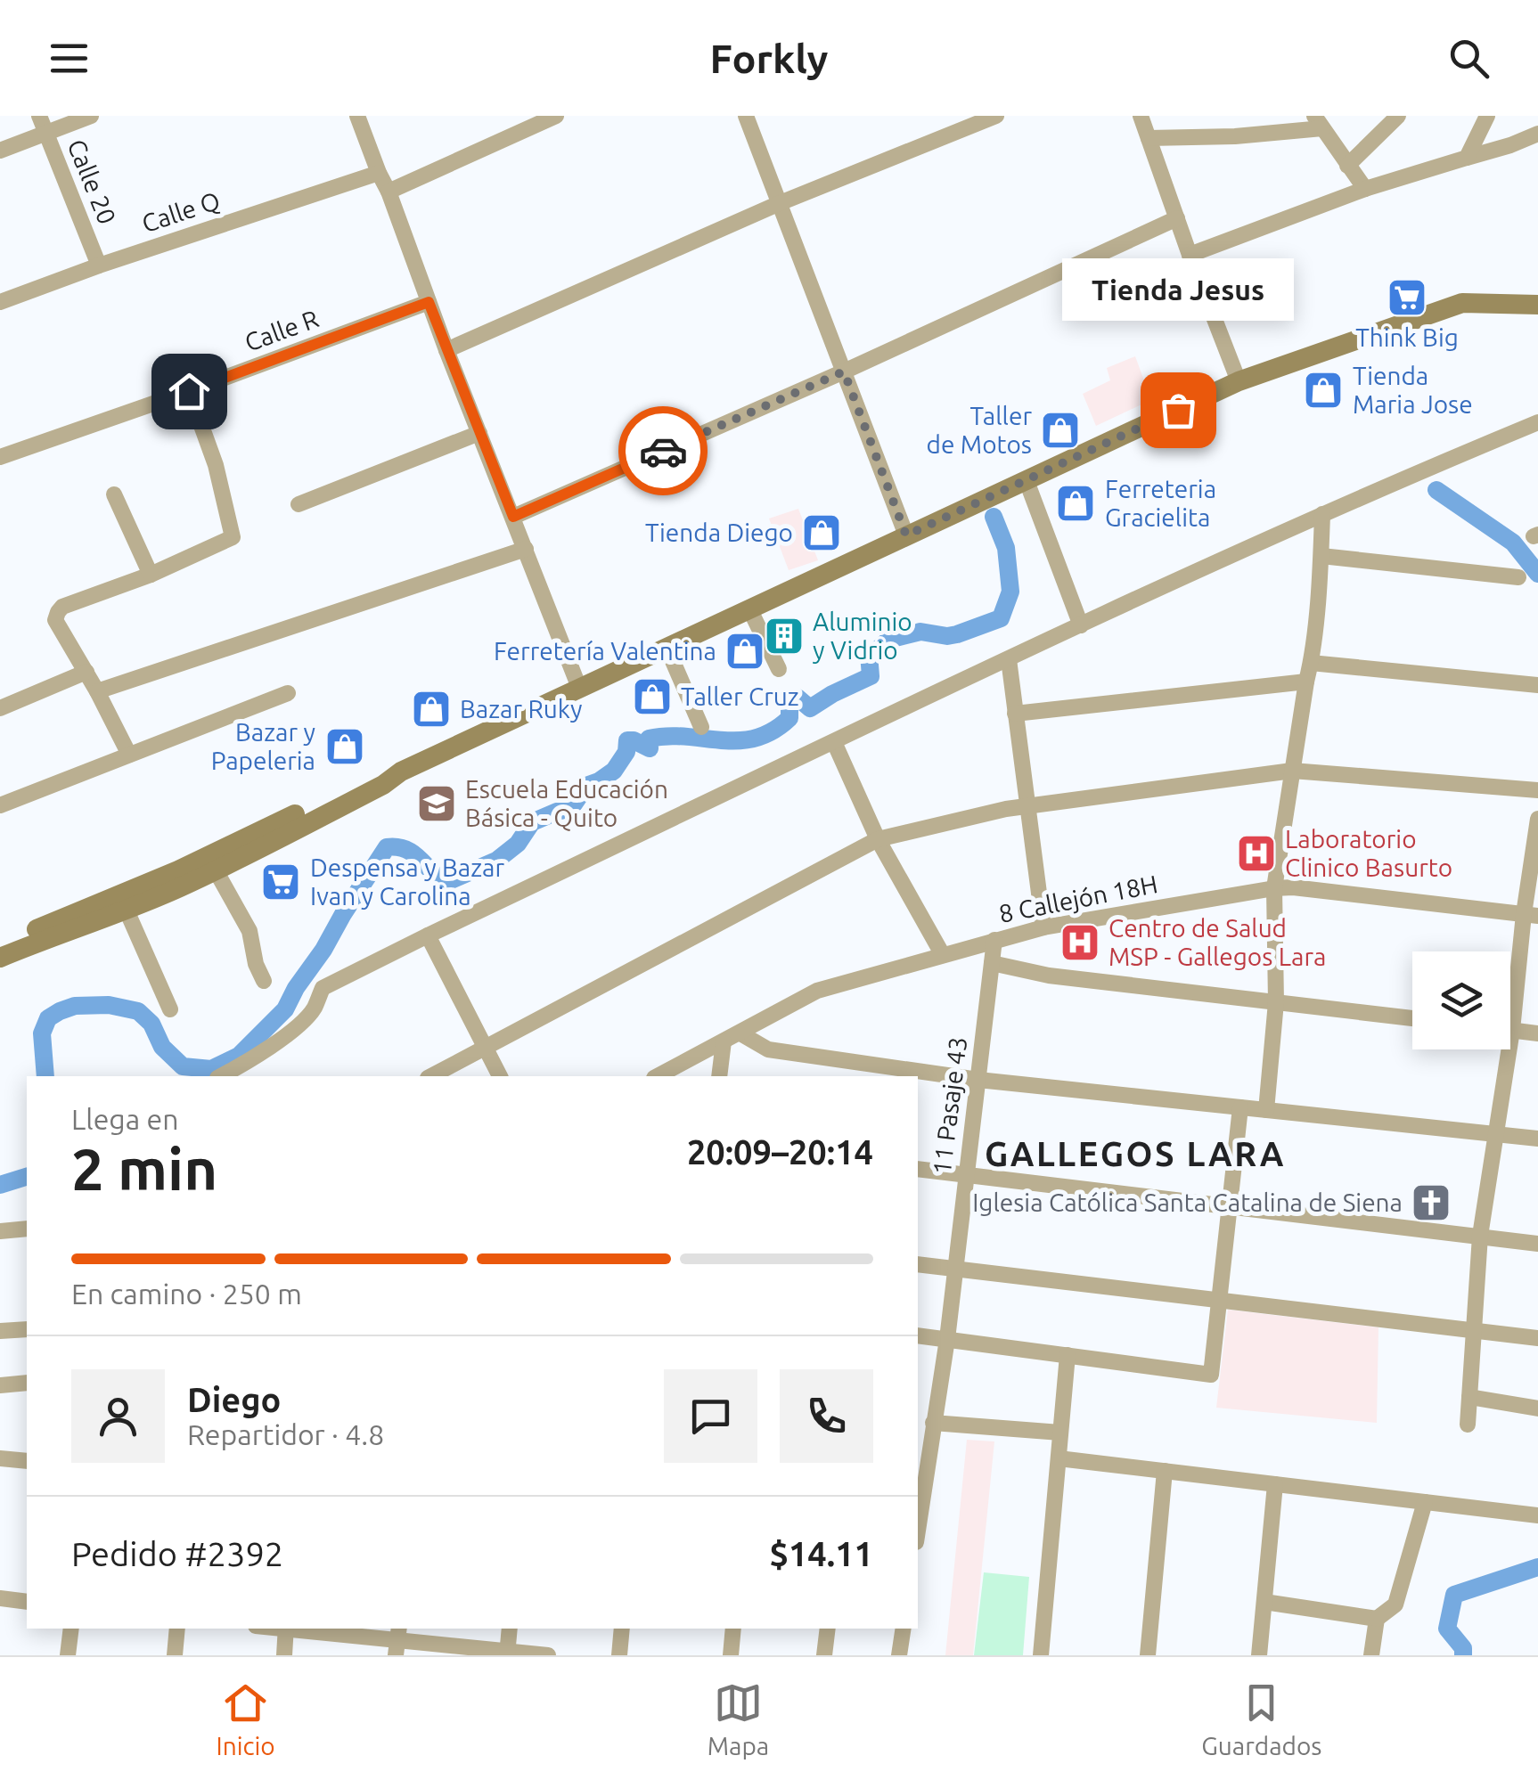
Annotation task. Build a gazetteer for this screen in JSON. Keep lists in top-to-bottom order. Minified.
{"streets":{"street":["Calle 20","Calle Q","Calle R","8 Callejón 18H","11 Pasaje 43"]},"crossings":[["Calle 20","Calle Q"],["8 Callejón 18H","11 Pasaje 43"]],"districts":["GALLEGOS LARA"],"places":{"supermarket":["Think Big","Despensa y Bazar Ivan y Carolina"],"shop":["Tienda Maria Jose","Taller de Motos","Ferreteria Gracielita","Tienda Diego","Ferretería Valentina","Taller Cruz","Bazar Ruky","Bazar y Papeleria"],"other":["Tienda Jesus"],"building":["Aluminio y Vidrio"],"school or university":["Escuela Educación Básica - Quito"],"hospital":["Laboratorio Clinico Basurto","Centro de Salud MSP - Gallegos Lara"],"church":["Iglesia Católica Santa Catalina de Siena"]},"page":{"header":"Forkly","bubble":"Tienda Jesus","heading":["2 min","Llega en","20:09–20:14"],"panel":["Diego","Repartidor · 4.8","Pedido #2392","$14.11"],"bar":"En camino · 250 m","tabs":["Inicio","Mapa","Guardados"]}}
